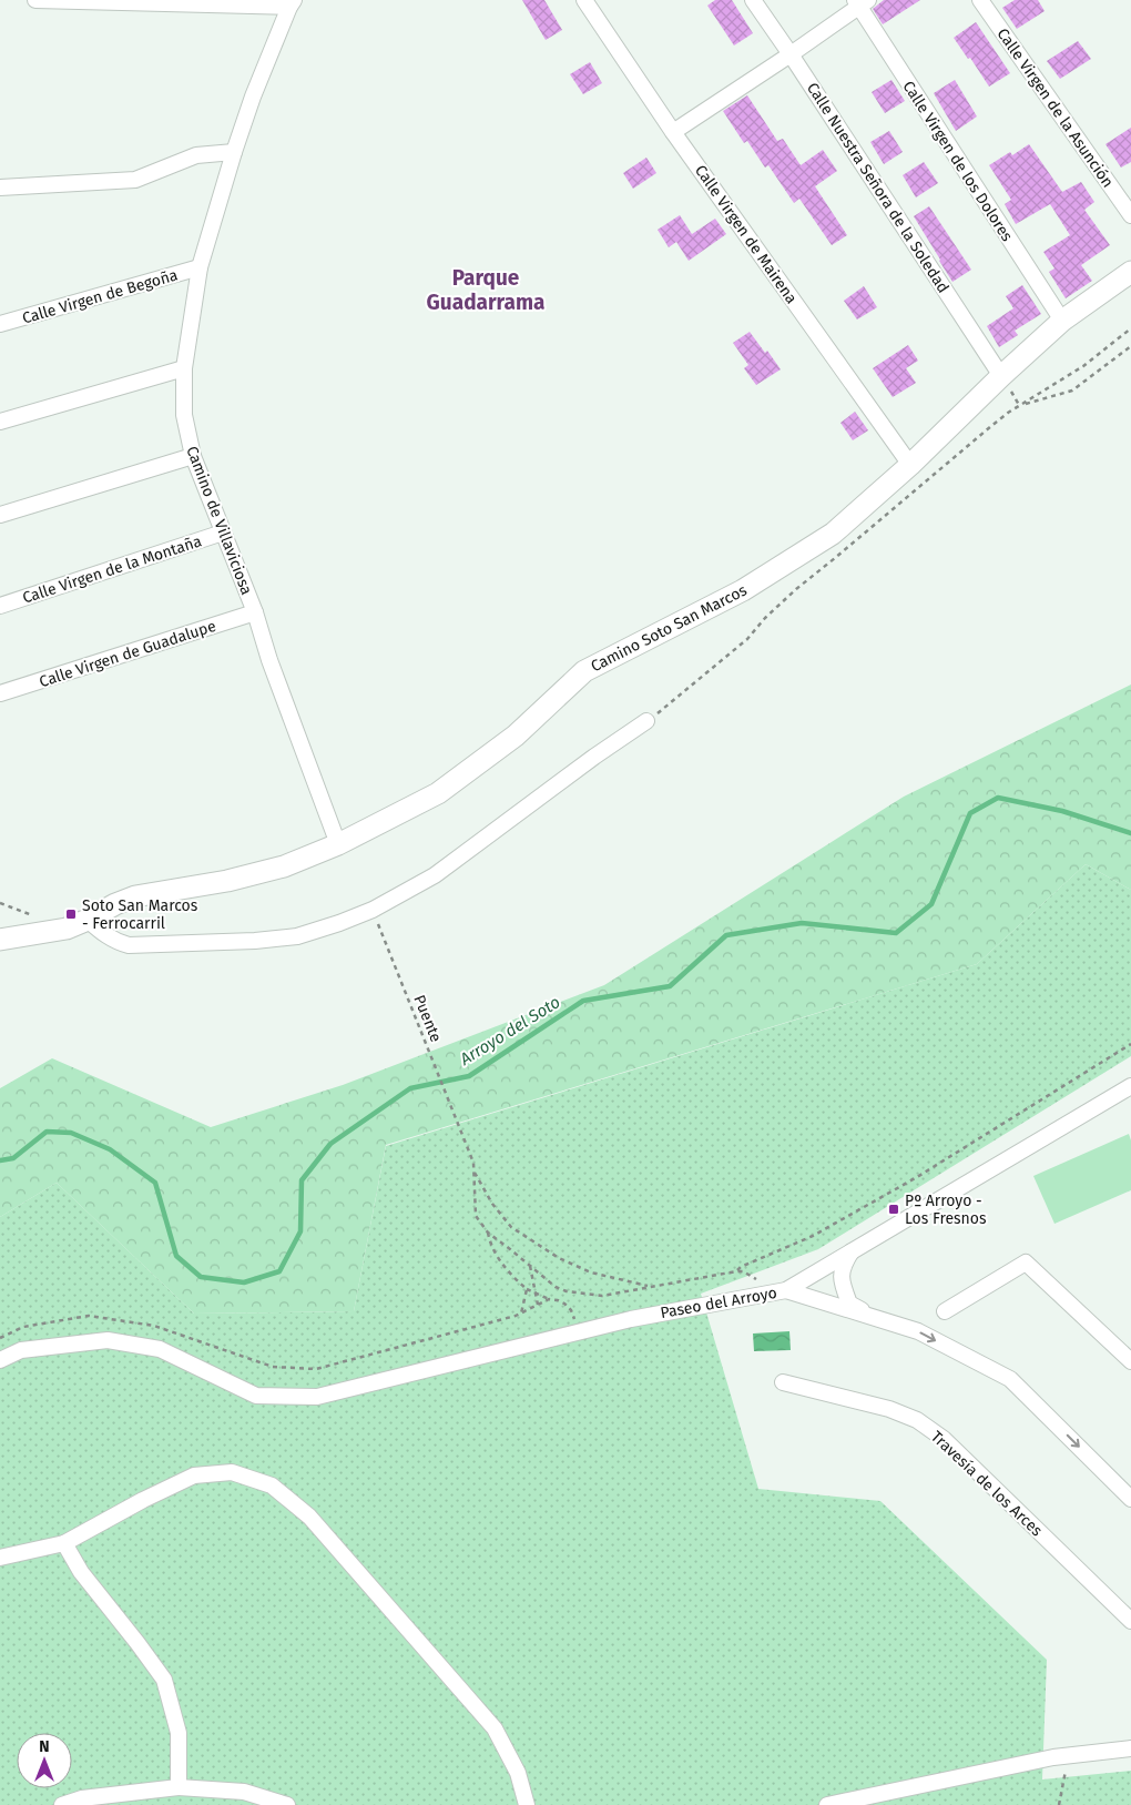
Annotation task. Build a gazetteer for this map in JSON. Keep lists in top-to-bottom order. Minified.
{"streets":{"street":["Calle Virgen de la Asunción","Calle Virgen de los Dolores","Calle Nuestra Señora de la Soledad","Calle Virgen de Mairena","Calle Virgen de Begoña","Camino de Villaviciosa","Calle Virgen de la Montaña","Camino Soto San Marcos","Calle Virgen de Guadalupe","Paseo del Arroyo","Travesía de los Arces"],"path":["Puente"]},"crossings":[["Calle Virgen de los Dolores","Camino Soto San Marcos"],["Calle Nuestra Señora de la Soledad","Camino Soto San Marcos"],["Calle Virgen de Mairena","Camino Soto San Marcos"],["Calle Virgen de Begoña","Camino de Villaviciosa"],["Camino de Villaviciosa","Calle Virgen de la Montaña"],["Camino de Villaviciosa","Camino Soto San Marcos"],["Camino de Villaviciosa","Calle Virgen de Guadalupe"]],"districts":["Parque Guadarrama"],"water":["Arroyo del Soto"],"places":{"transit":["Soto San Marcos - Ferrocarril","Pº Arroyo - Los Fresnos"]},"north":"top"}
